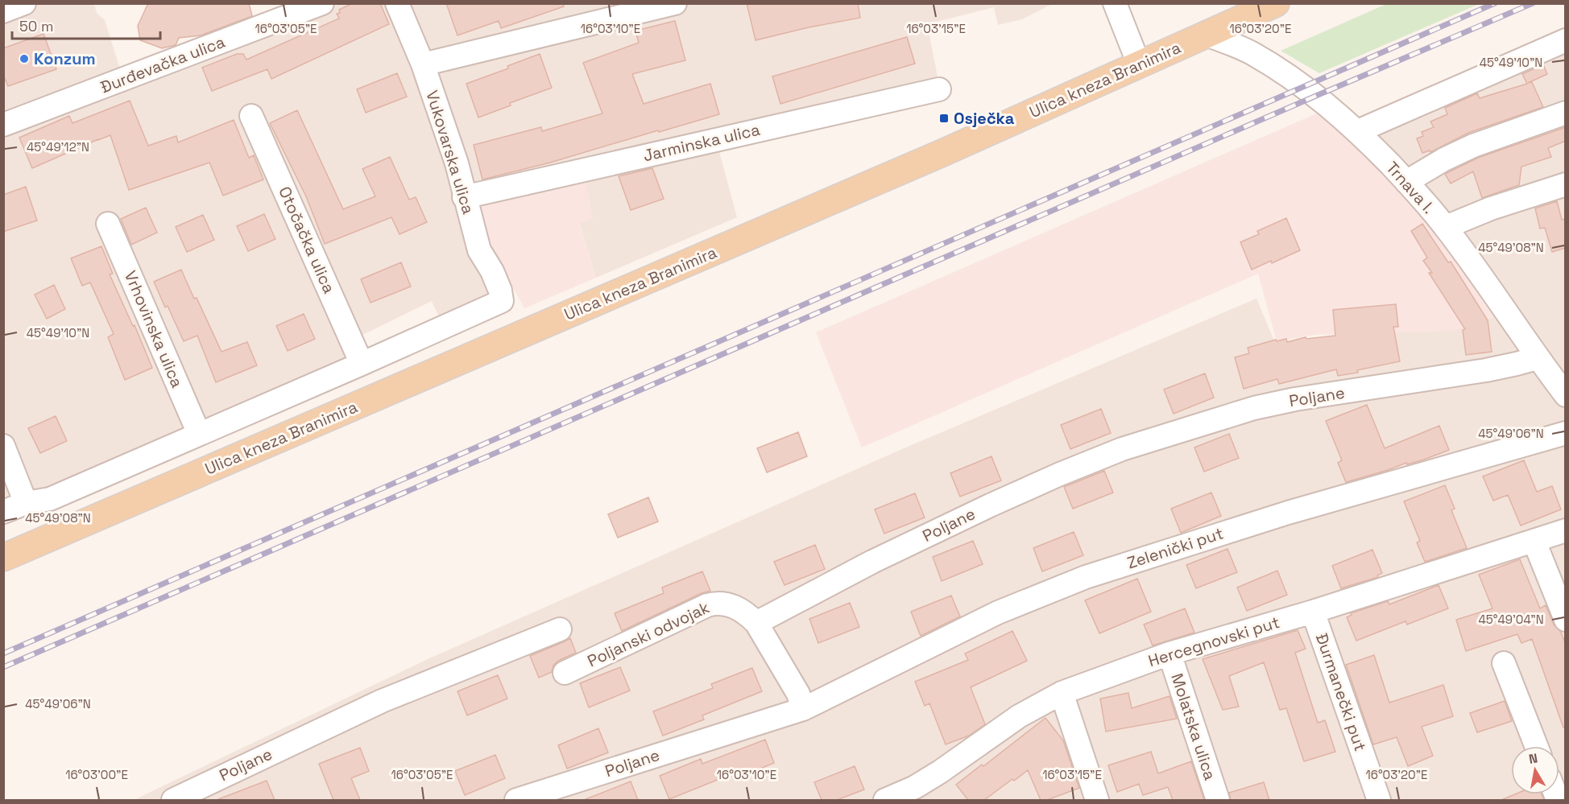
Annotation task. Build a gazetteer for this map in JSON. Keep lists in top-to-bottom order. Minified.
{"streets":{"main road":["Ulica kneza Branimira"],"street":["Đurđevačka ulica","Jarminska ulica","Vukovarska ulica","Trnava I.","Otočačka ulica","Vrhovinska ulica","Poljane","Zelenički put","Poljanski odvojak","Hercegnovski put","Đurmanečki put","Molatska ulica"]},"crossings":[["Ulica kneza Branimira","Trnava I."],["Jarminska ulica","Vukovarska ulica"],["Vukovarska ulica","Otočačka ulica"],["Trnava I.","Poljane"],["Poljane","Zelenički put"],["Poljane","Poljanski odvojak"],["Hercegnovski put","Đurmanečki put"],["Hercegnovski put","Molatska ulica"]],"places":{"other":["Konzum"],"transit":["Osječka"]},"scale_bar":"50 m","north":"top","coordinates":["16°03'05\"E","16°03'10\"E","16°03'15\"E","16°03'20\"E","45°49'10\"N","45°49'12\"N","45°49'08\"N","45°49'06\"N","45°49'04\"N","16°03'00\"E"]}
